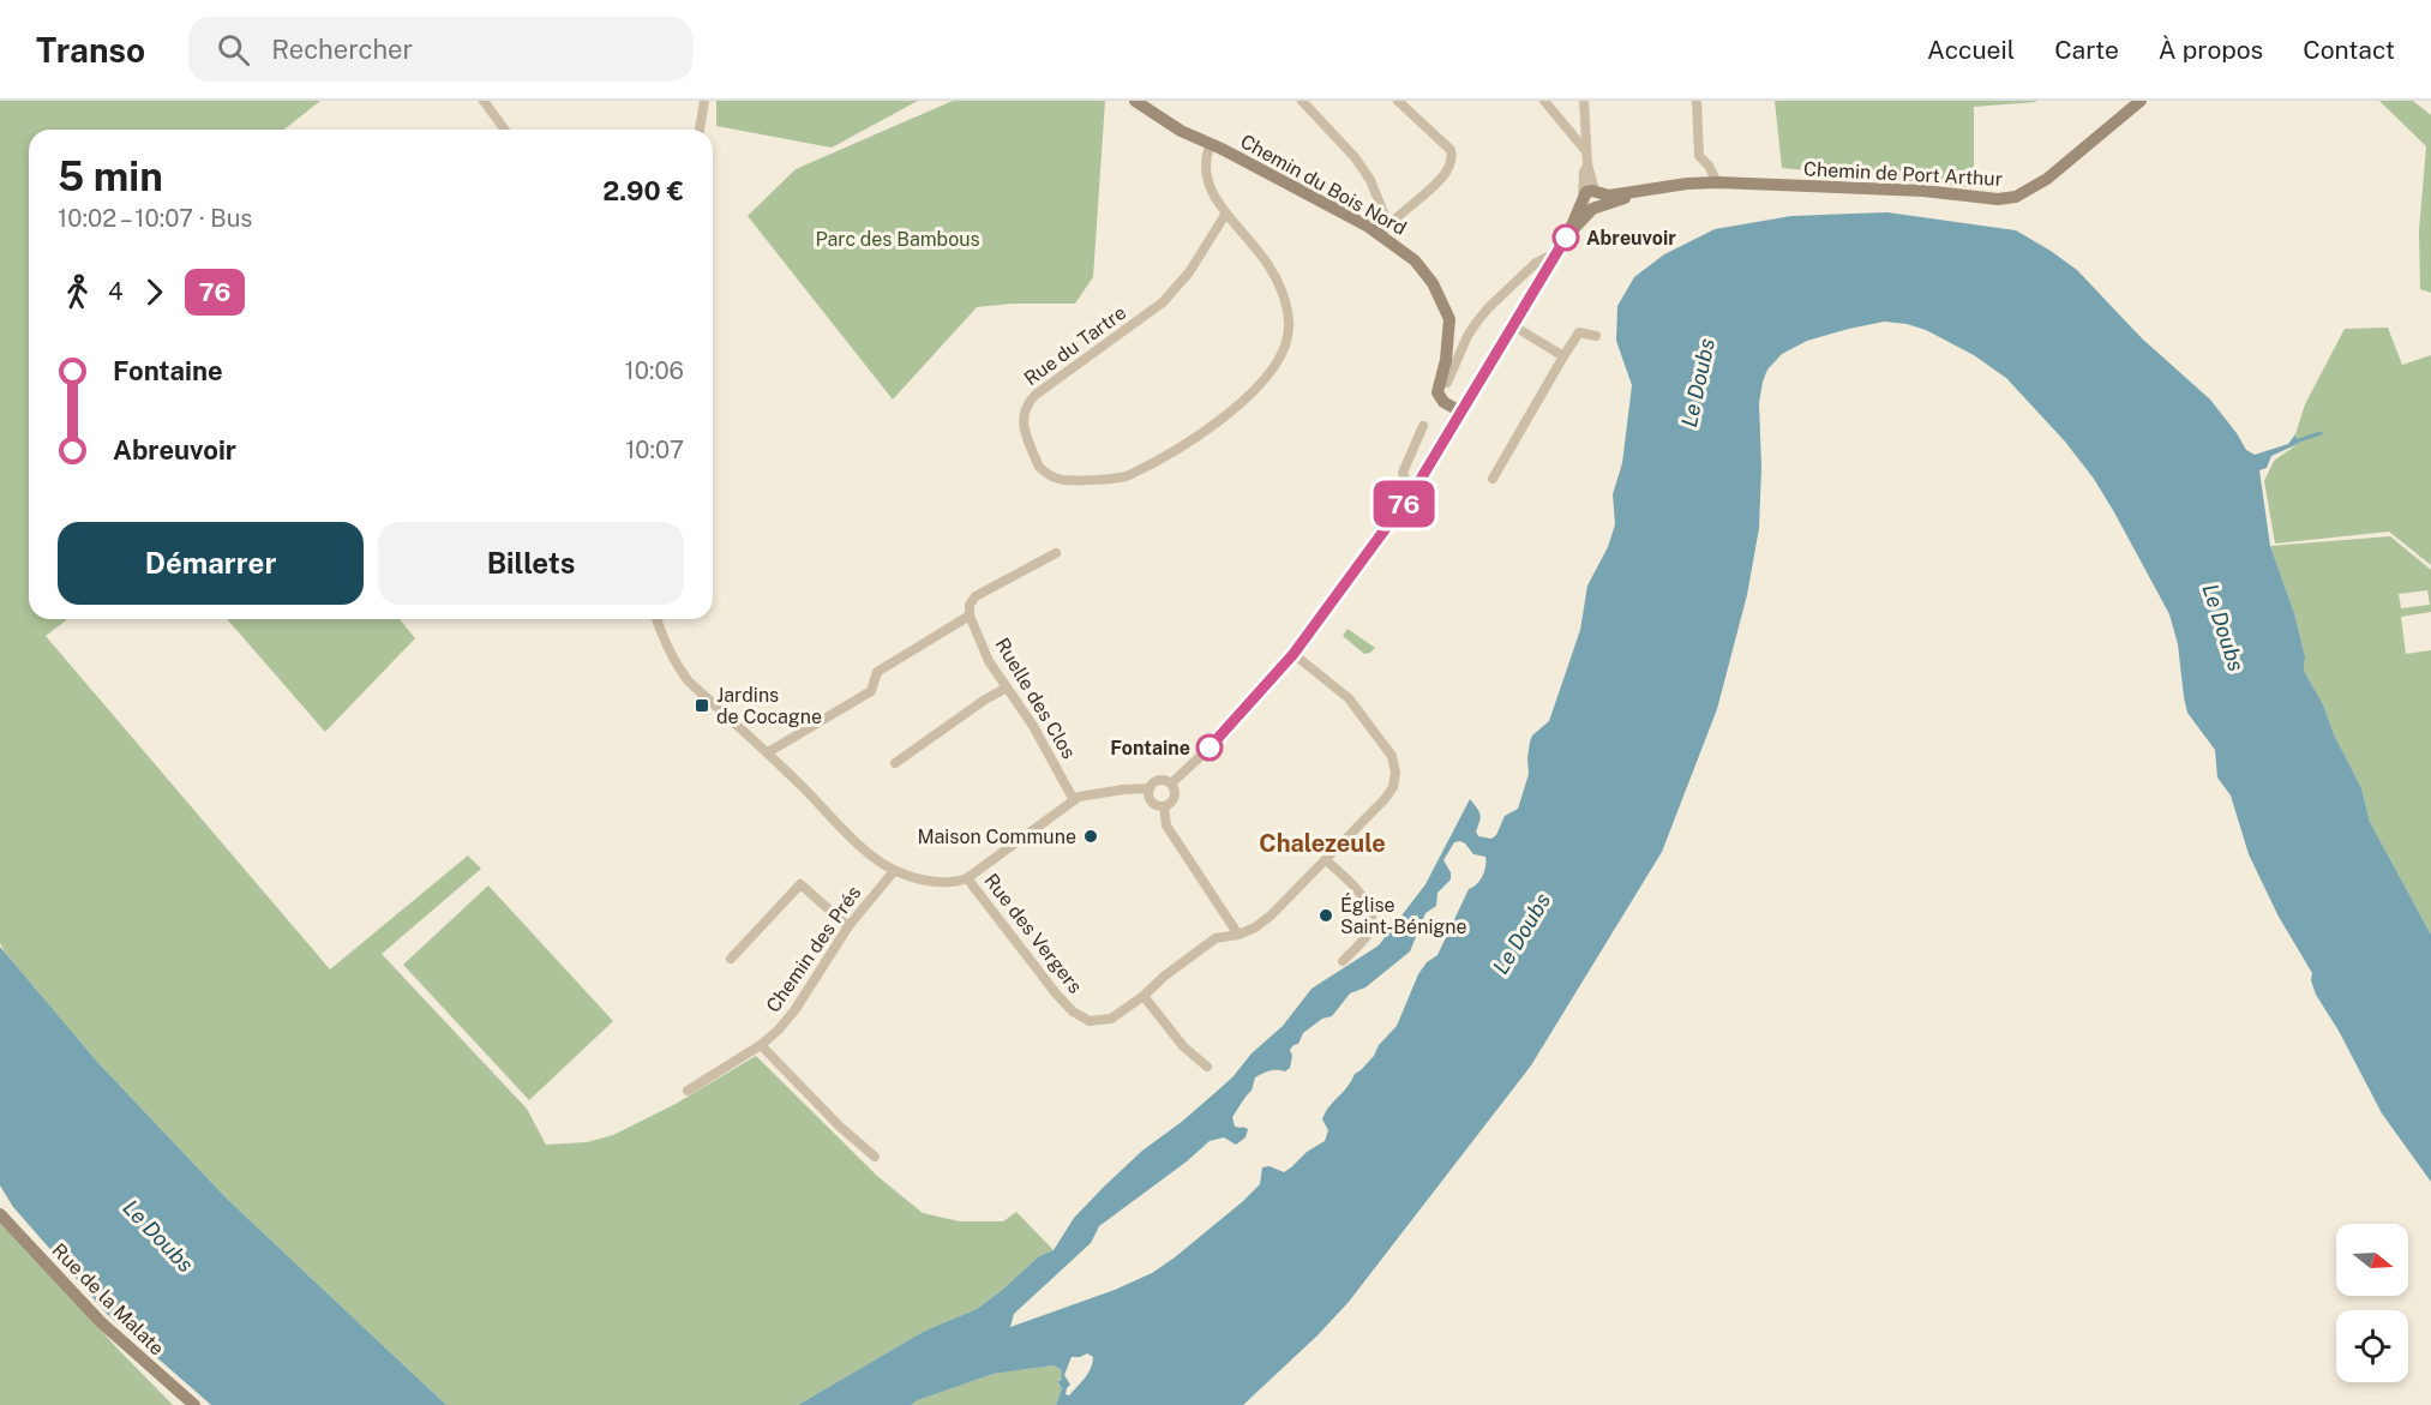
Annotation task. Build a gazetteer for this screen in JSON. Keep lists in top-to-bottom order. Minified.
{"streets":{"street":["Chemin de Port Arthur","Chemin du Bois Nord","Rue du Tartre","Ruelle des Clos","Rue des Vergers","Chemin des Prés","Rue de la Malate"]},"crossings":[["Chemin du Bois Nord","Rue du Tartre"]],"districts":["Chalezeule"],"water":["Le Doubs"],"parks":["Parc des Bambous"],"places":{"other":["Abreuvoir","Fontaine","Maison Commune","Église Saint-Bénigne"],"transit":["Jardins de Cocagne"]},"lines":["bus line 76"],"north":"right","page":{"header":"Transo","search":"Rechercher","nav":["Accueil","Carte","À propos","Contact"],"on_map":"76","heading":["5 min","10:02 – 10:07 · Bus","2.90 €"],"legs":["4","76"],"list":[{"name":"Fontaine","value":"10:06"},{"name":"Abreuvoir","value":"10:07"}],"buttons":["Démarrer","Billets"]}}
